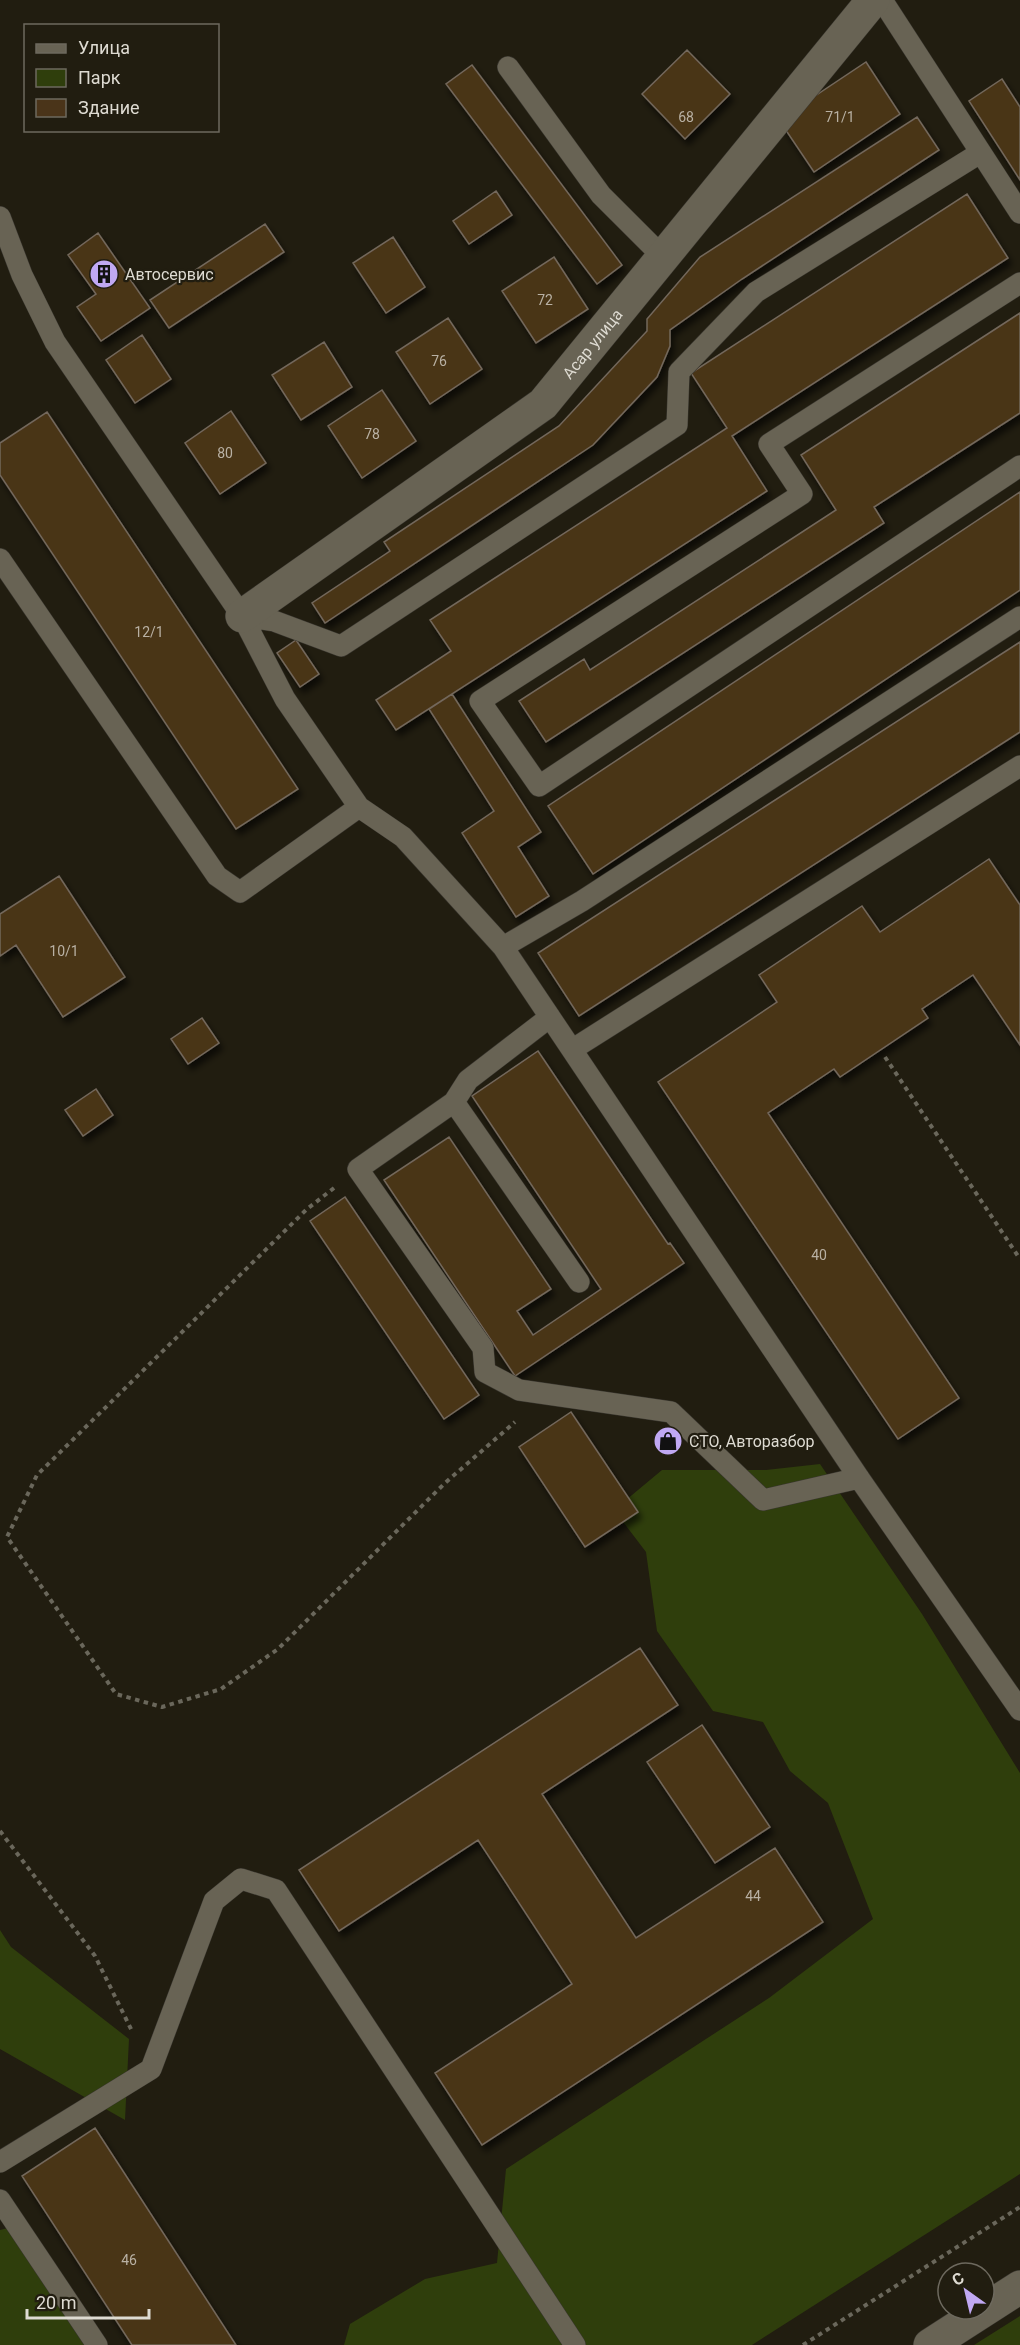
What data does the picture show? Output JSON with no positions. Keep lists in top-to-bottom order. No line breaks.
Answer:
{"streets":{"street":["Асар улица"]},"places":{"building":["Автосервис"],"shop":["СТО, Авторазбор"]},"house_numbers":["68","71/1","72","76","78","80","12/1","10/1","40","44","46"],"legend":["Улица","Парк","Здание"],"scale_bar":"20 m","north":"top left"}
